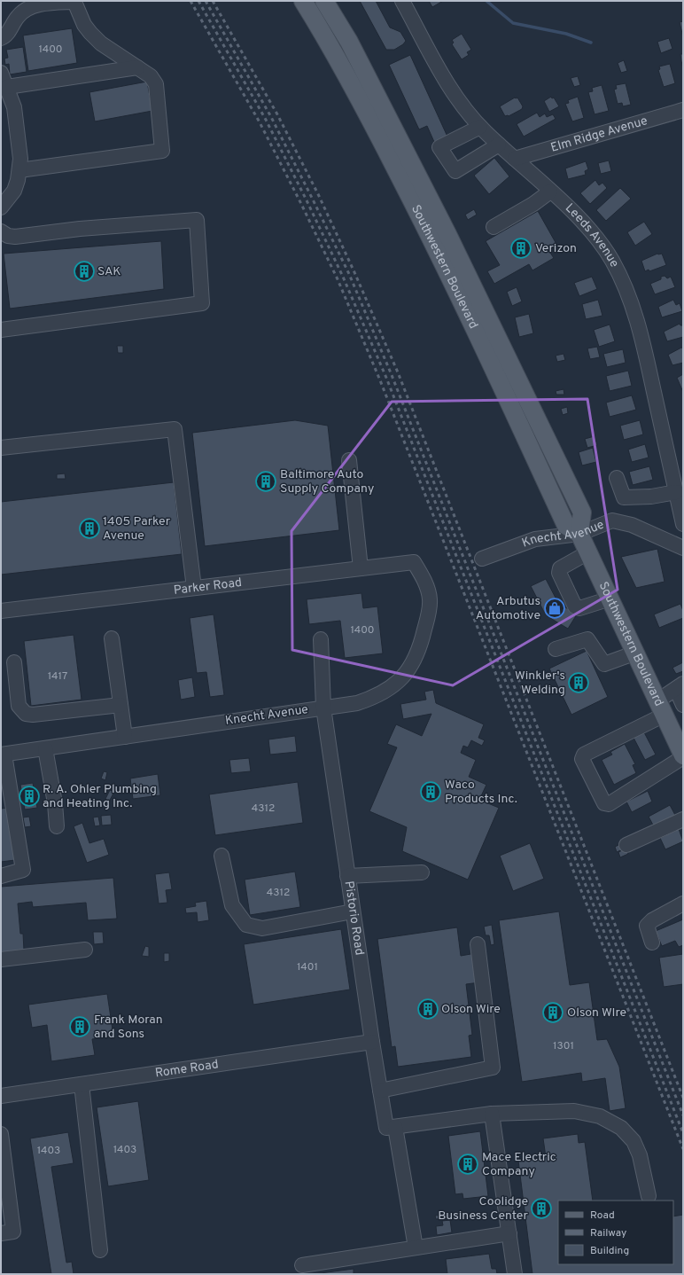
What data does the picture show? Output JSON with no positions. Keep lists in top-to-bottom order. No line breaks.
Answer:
{"streets":{"main road":["Southwestern Boulevard"],"street":["Elm Ridge Avenue","Leeds Avenue","Knecht Avenue","Parker Road","Pistorio Road","Rome Road"]},"crossings":[["Elm Ridge Avenue","Leeds Avenue"],["Southwestern Boulevard","Knecht Avenue"],["Knecht Avenue","Parker Road"],["Knecht Avenue","Pistorio Road"],["Pistorio Road","Rome Road"]],"places":{"building":["Verizon","SAK","Baltimore Auto Supply Company","1405 Parker Avenue","Winkler's Welding","Waco Products Inc.","R. A. Ohler Plumbing and Heating Inc.","Olson Wire","Olson WIre","Frank Moran and Sons","Mace Electric Company","Coolidge Business Center"],"shop":["Arbutus Automotive"]},"house_numbers":["1400","1400","1417","4312","4312","1401","1301","1403","1403"],"legend":["Road","Railway","Building"]}
